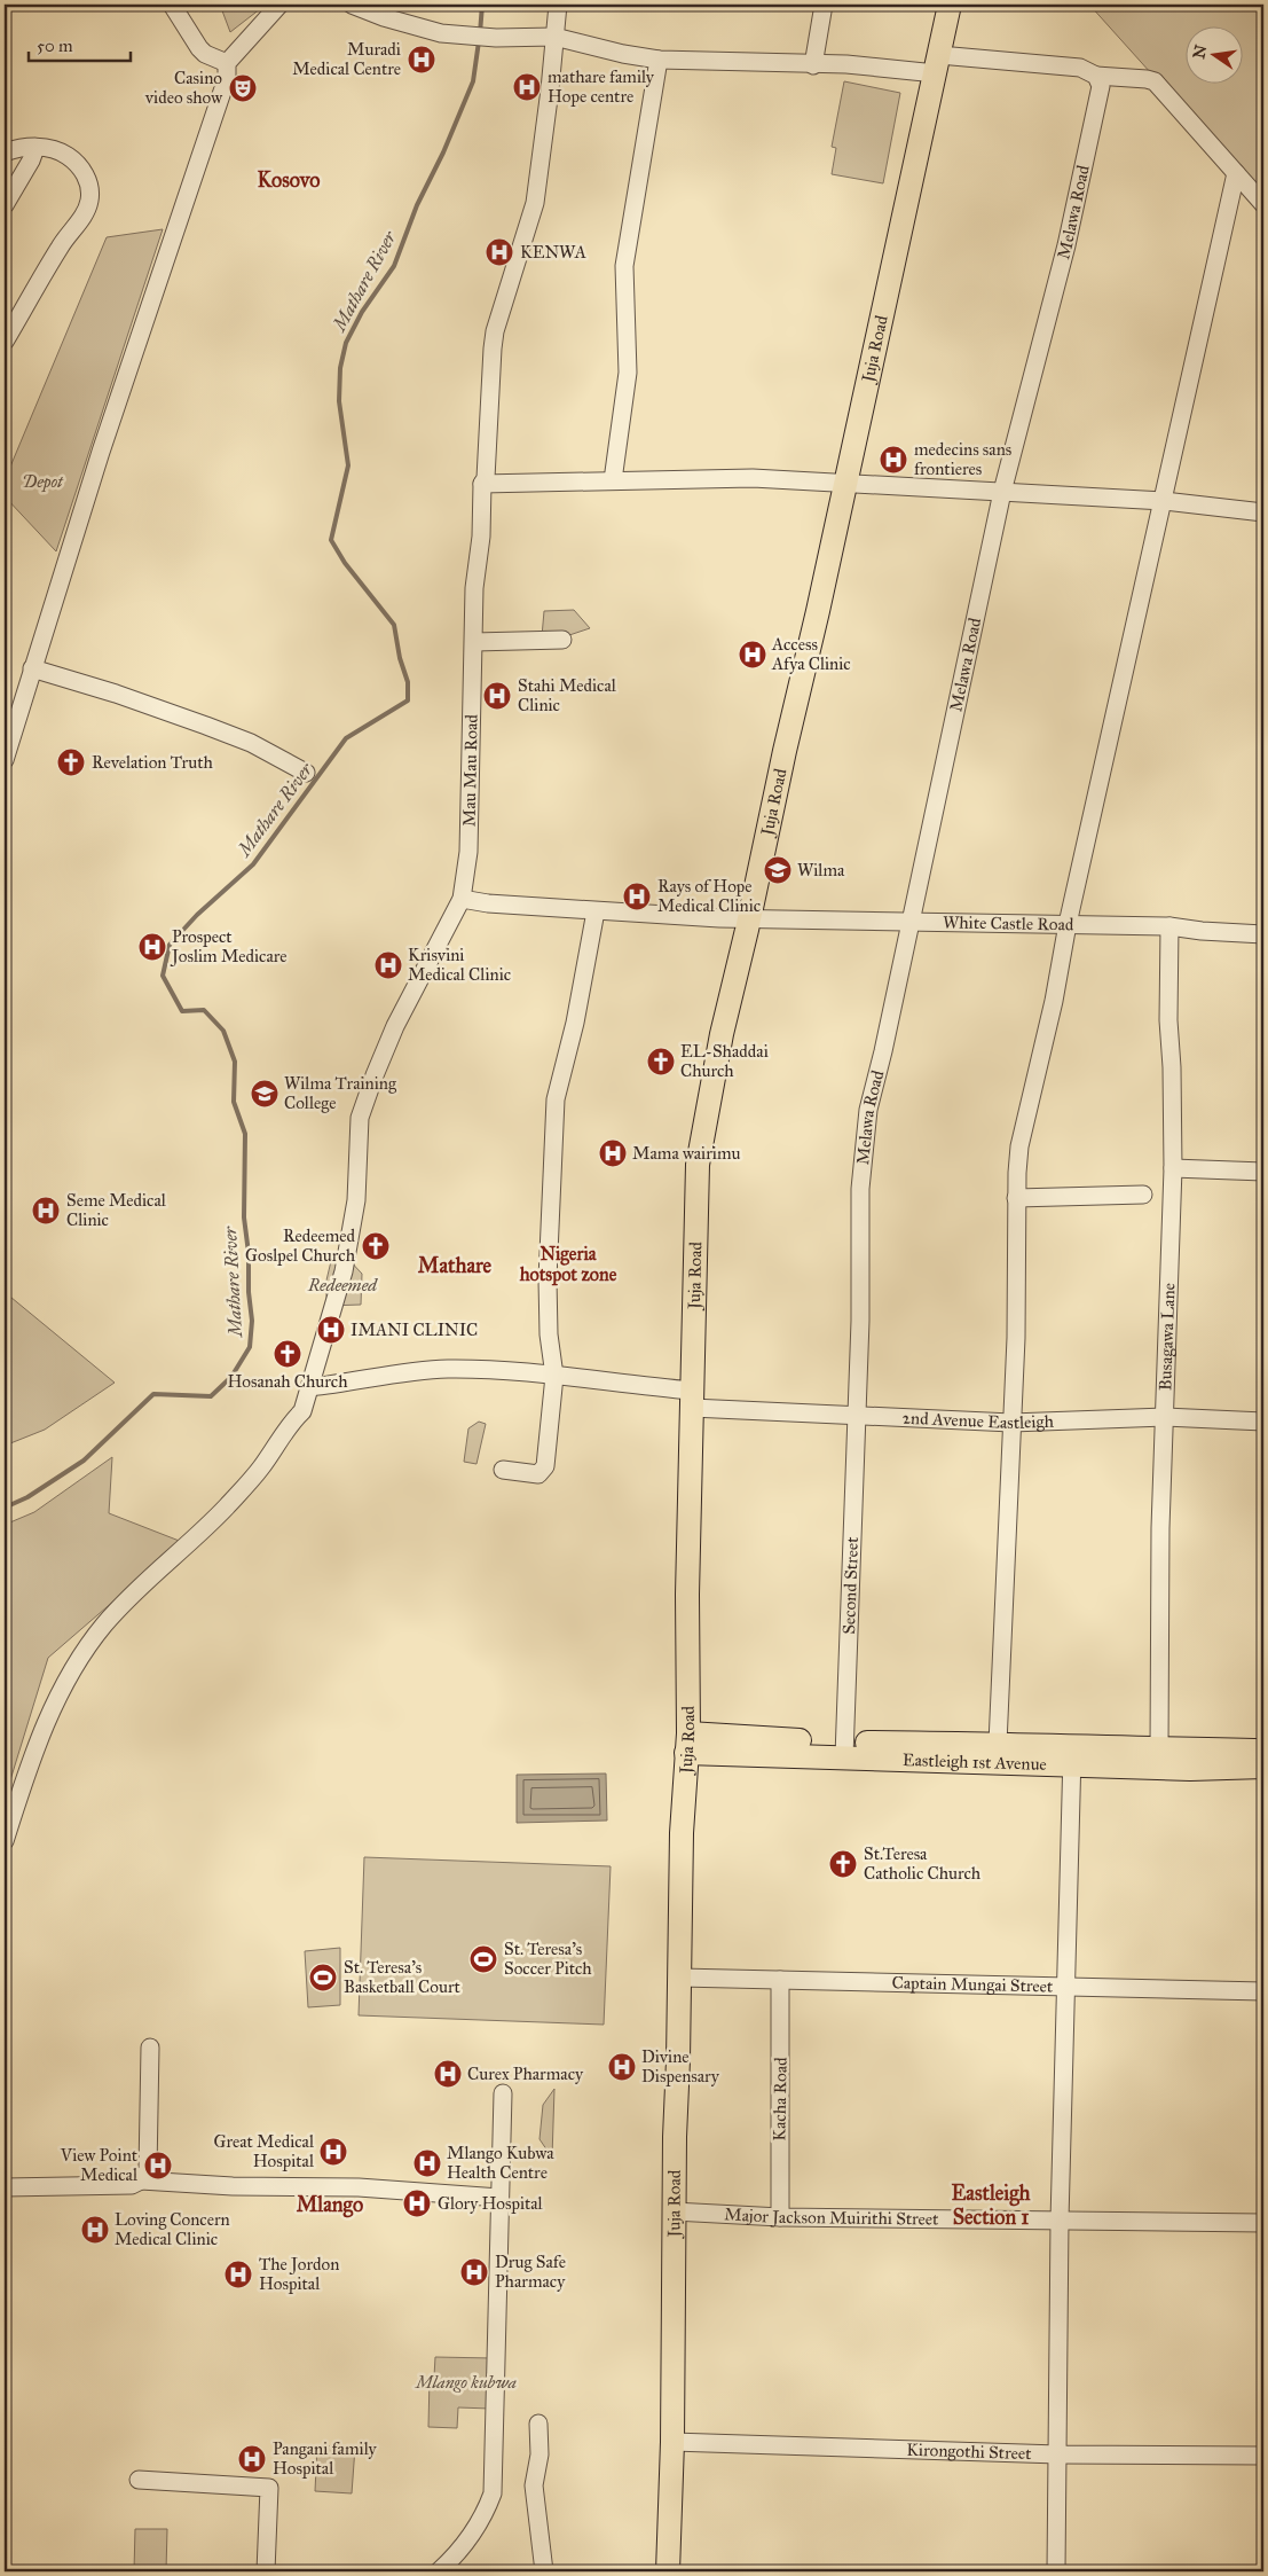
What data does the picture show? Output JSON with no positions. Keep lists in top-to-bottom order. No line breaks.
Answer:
{"streets":{"main road":["Juja Road","Eastleigh 1st Avenue"],"street":["Melawa Road","Mau Mau Road","White Castle Road","Busagawa Lane","2nd Avenue Eastleigh","Second Street","Captain Mungai Street","Kacha Road","Major Jackson Muirithi Street","Kirongothi Street"]},"crossings":[["Melawa Road","White Castle Road"],["Melawa Road","2nd Avenue Eastleigh"],["Melawa Road","Second Street"],["Juja Road","White Castle Road"],["Juja Road","2nd Avenue Eastleigh"],["Juja Road","Eastleigh 1st Avenue"],["Juja Road","Captain Mungai Street"],["Juja Road","Major Jackson Muirithi Street"],["Juja Road","Kirongothi Street"],["Mau Mau Road","White Castle Road"],["Mau Mau Road","2nd Avenue Eastleigh"],["White Castle Road","Busagawa Lane"],["Busagawa Lane","2nd Avenue Eastleigh"],["Busagawa Lane","Eastleigh 1st Avenue"],["2nd Avenue Eastleigh","Second Street"],["Second Street","Eastleigh 1st Avenue"],["Captain Mungai Street","Kacha Road"],["Kacha Road","Major Jackson Muirithi Street"]],"districts":["Kosovo","Nigeria hotspot zone","Mathare","Eastleigh Section 1","Mlango"],"water":["Mathare River"],"parks":["Depot","Redeemed","Mlango kubwa"],"places":{"hospital":["Muradi Medical Centre","mathare family Hope centre","KENWA","medecins sans frontieres","Access Afya Clinic","Stahi Medical Clinic","Rays of Hope Medical Clinic","Prospect Joslim Medicare","Krisvini Medical Clinic","Mama wairimu","Seme Medical Clinic","IMANI CLINIC","Divine Dispensary","Curex Pharmacy","Great Medical Hospital","Mlango Kubwa Health Centre","View Point Medical","Glory Hospital","Loving Concern Medical Clinic","Drug Safe Pharmacy","The Jordon Hospital","Pangani family Hospital"],"theatre":["Casino video show"],"church":["Revelation Truth","EL-Shaddai Church","Redeemed Goslpel Church","Hosanah Church","St.Teresa Catholic Church"],"school or university":["Wilma","Wilma Training College"],"sports":["St. Teresa's Soccer Pitch","St. Teresa's Basketball Court"]},"scale_bar":"50 m","north":"left"}
